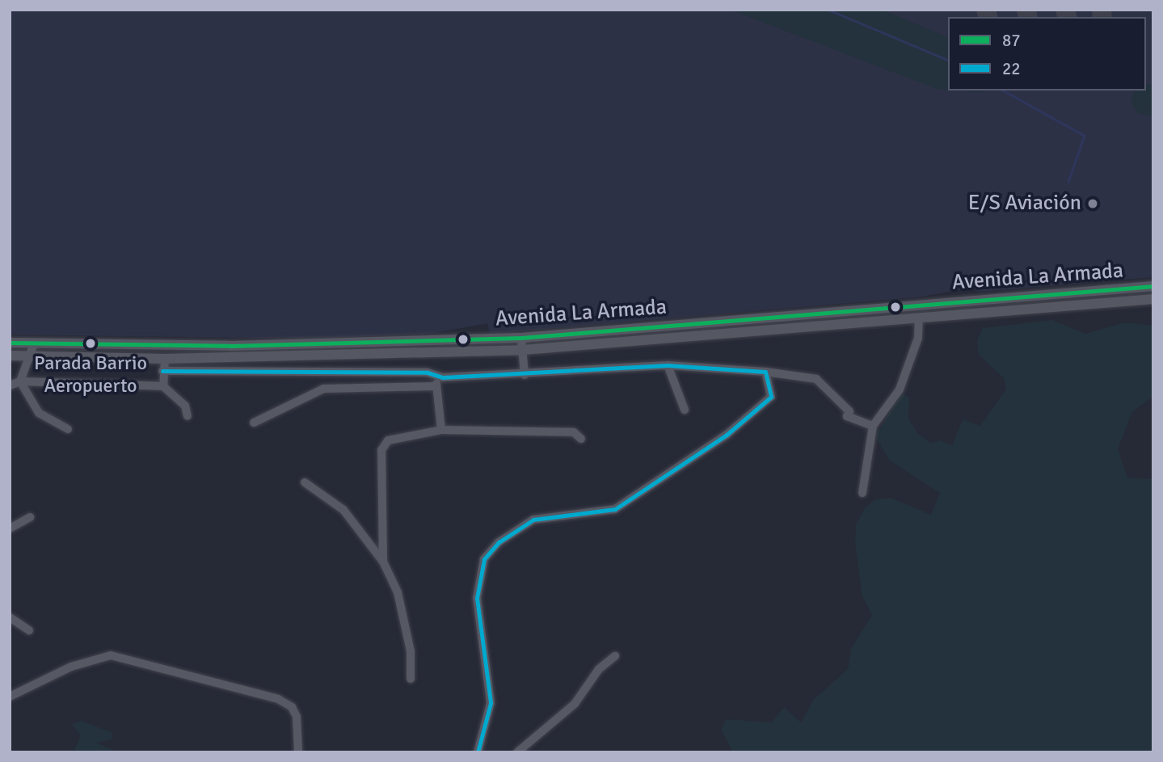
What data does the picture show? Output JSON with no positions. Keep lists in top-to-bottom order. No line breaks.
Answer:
{"streets":{"main road":["Avenida La Armada"]},"places":["E/S Aviación","Parada Barrio Aeropuerto"],"lines":["transit line 87","transit line 22"],"legend":["87","22"]}
